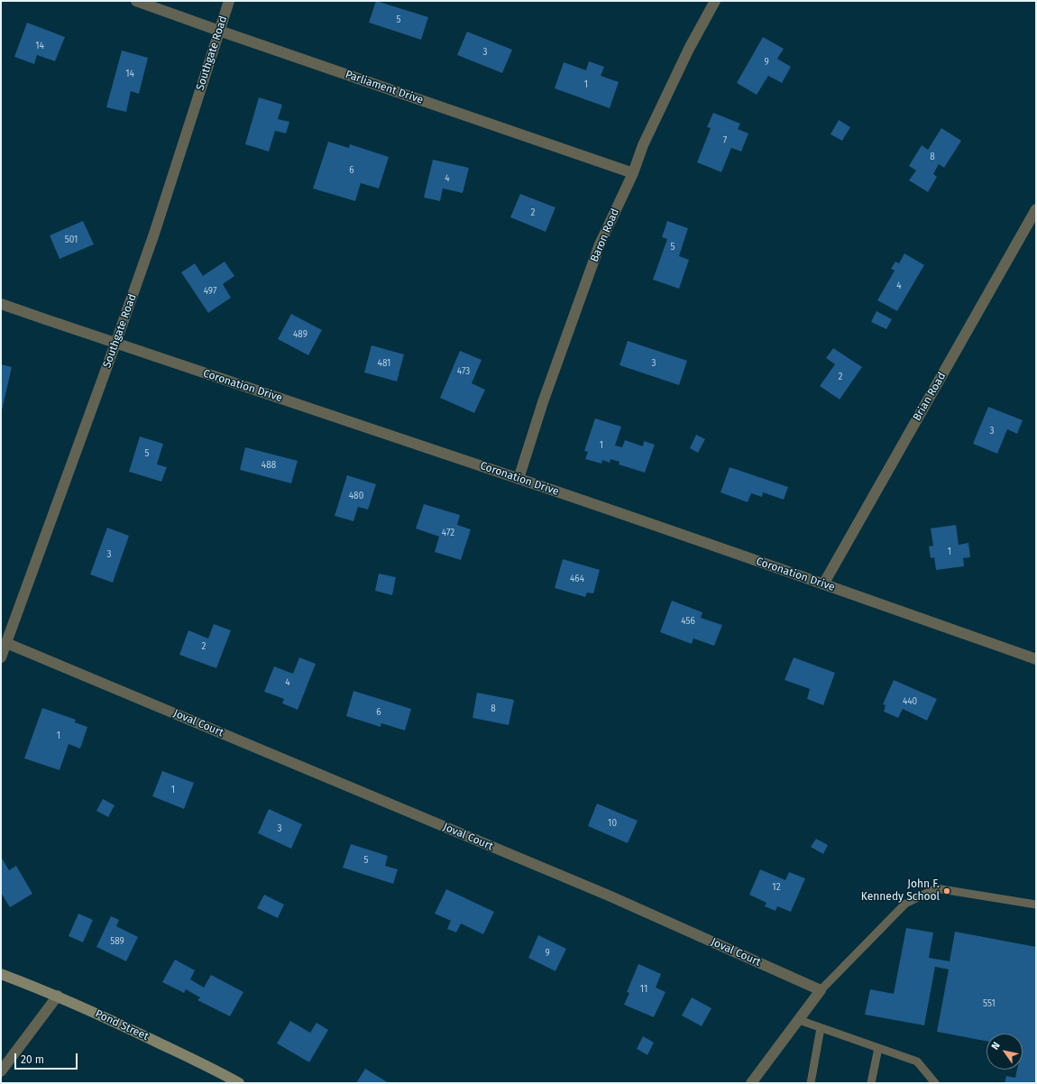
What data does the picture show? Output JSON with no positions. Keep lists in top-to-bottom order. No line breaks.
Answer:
{"streets":{"main road":["Pond Street"],"street":["Southgate Road","Parliament Drive","Baron Road","Coronation Drive","Brian Road","Joval Court"]},"crossings":[["Southgate Road","Parliament Drive"],["Southgate Road","Coronation Drive"],["Southgate Road","Joval Court"],["Parliament Drive","Baron Road"],["Baron Road","Coronation Drive"],["Coronation Drive","Brian Road"]],"places":["John F. Kennedy School"],"house_numbers":["5","14","3","9","14","1","7","8","6","4","2","501","5","4","497","489","481","3","473","2","3","1","5","488","480","472","1","3","464","456","2","4","440","8","6","1","1","10","3","5","12","589","9","11","551"],"scale_bar":"20 m","north":"top left"}
